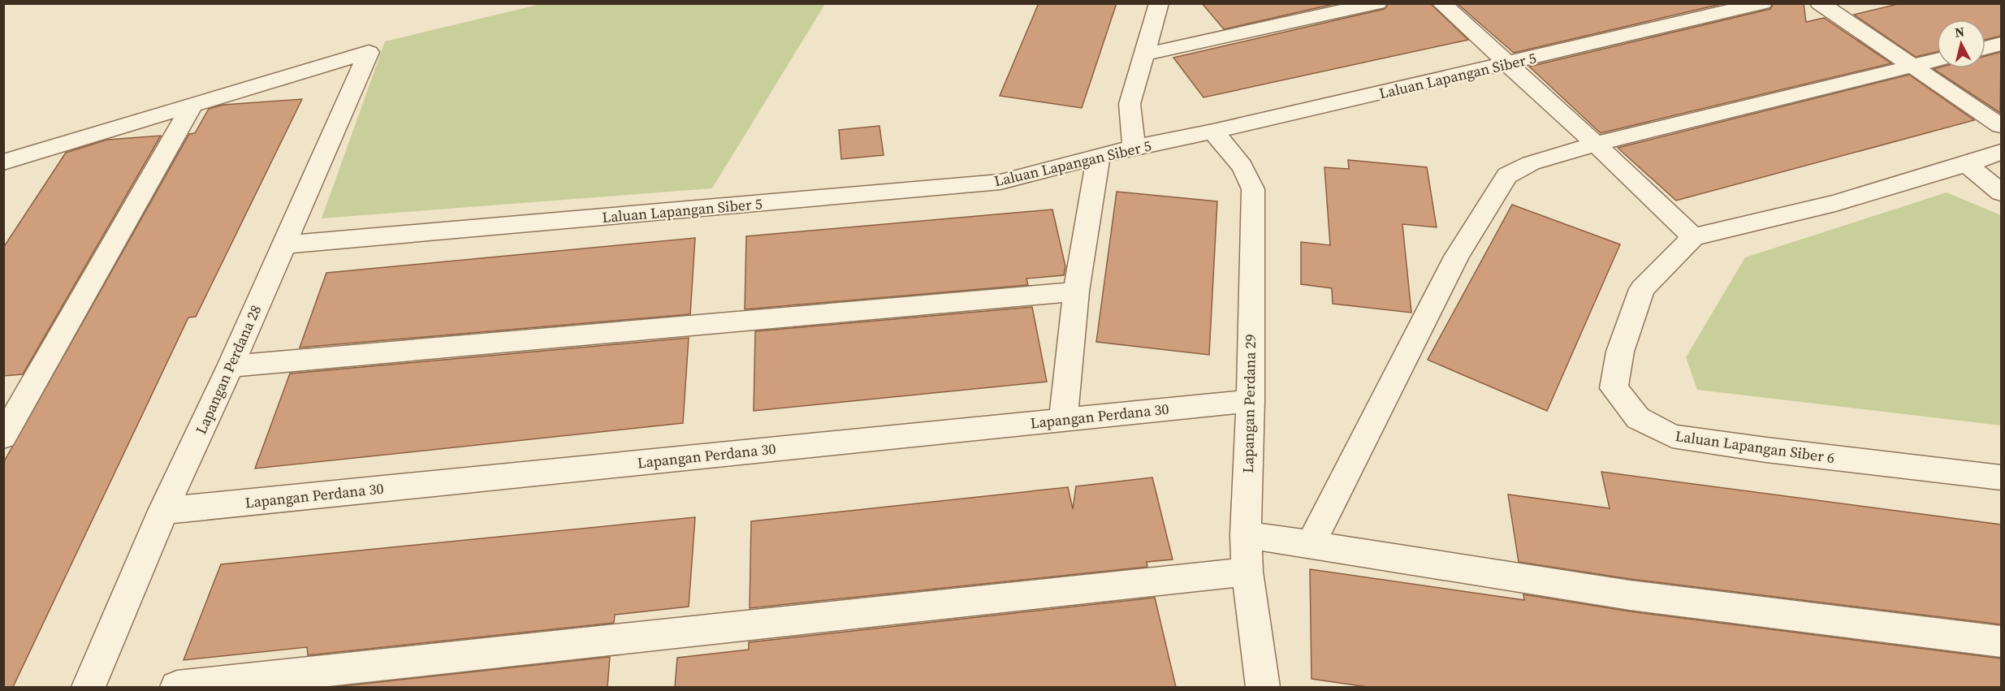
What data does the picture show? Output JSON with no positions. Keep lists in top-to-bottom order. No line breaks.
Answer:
{"streets":{"street":["Laluan Lapangan Siber 5","Lapangan Perdana 28","Lapangan Perdana 29","Lapangan Perdana 30","Laluan Lapangan Siber 6"]},"crossings":[["Laluan Lapangan Siber 5","Lapangan Perdana 28"],["Laluan Lapangan Siber 5","Lapangan Perdana 29"],["Lapangan Perdana 28","Lapangan Perdana 30"],["Lapangan Perdana 29","Lapangan Perdana 30"]],"north":"top"}
